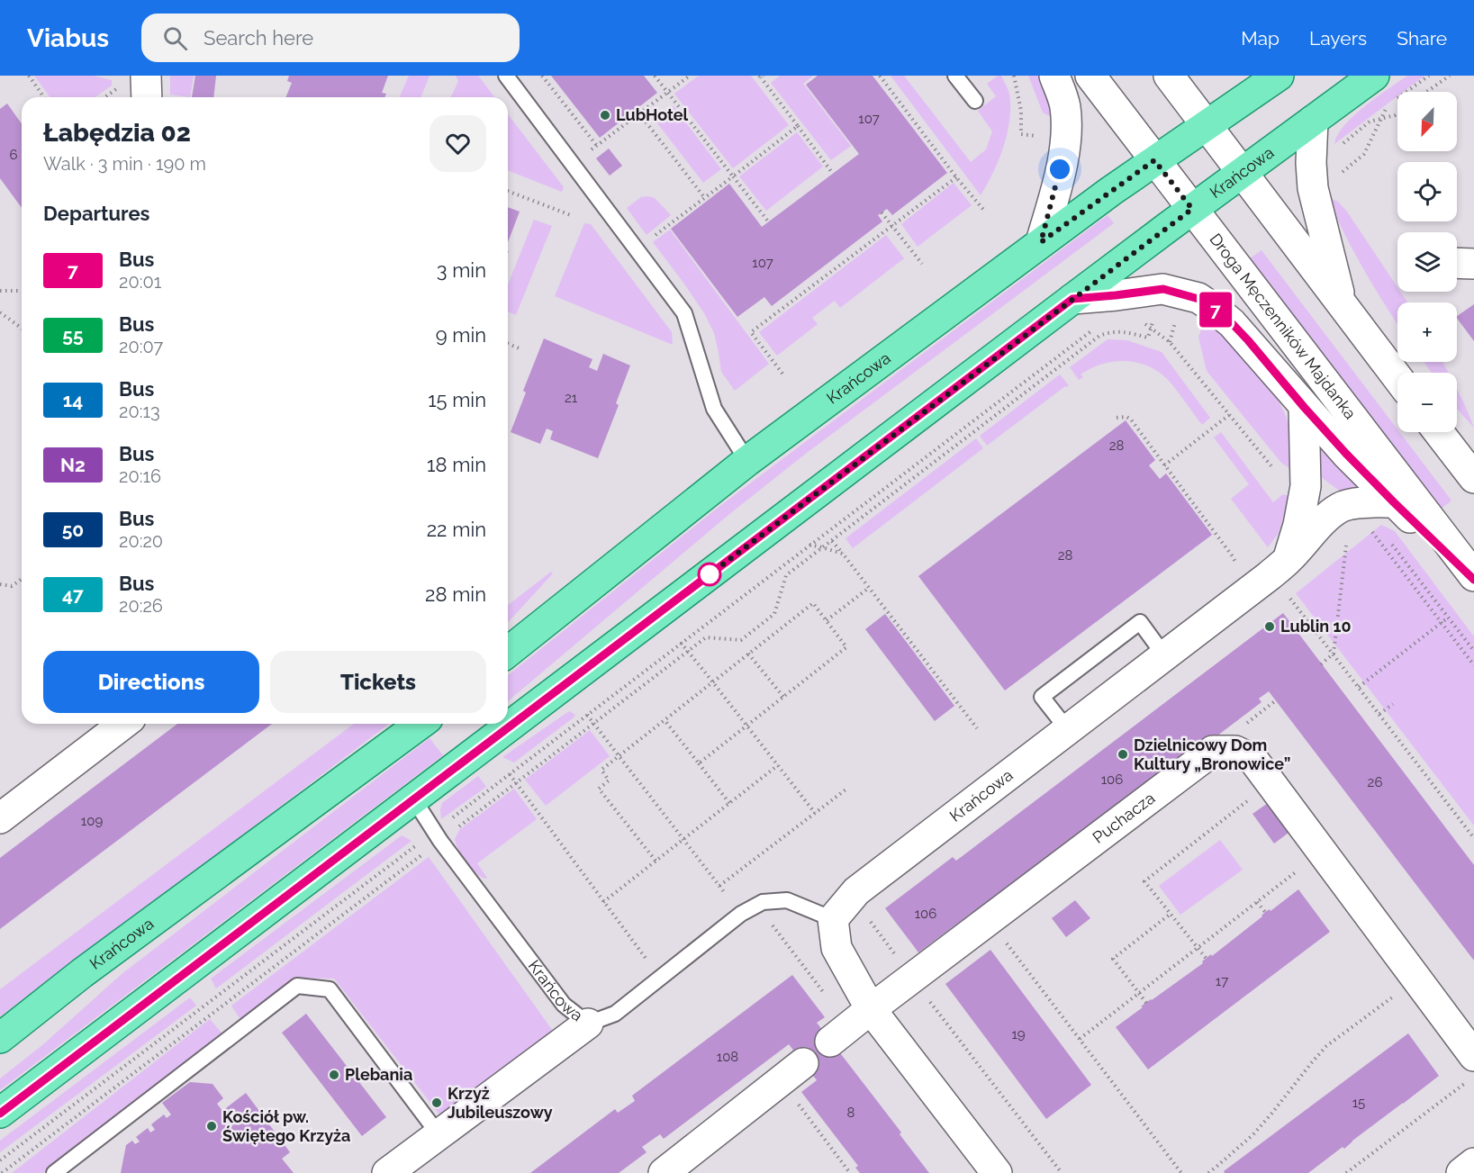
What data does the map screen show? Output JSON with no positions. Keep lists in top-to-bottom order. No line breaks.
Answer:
{"streets":{"main road":["Krańcowa"],"street":["Droga Męczenników Majdanka","Puchacza"]},"crossings":[["Krańcowa","Droga Męczenników Majdanka"]],"places":["LubHotel","Lublin 10","Dzielnicowy Dom Kultury „Bronowice”","Plebania","Krzyż Jubileuszowy","Kościół pw. Świętego Krzyża"],"lines":["bus line 7"],"house_numbers":["107","6","107","21","28","28","106","26","109","106","17","19","108","15","8"],"north":"bottom left","page":{"header":"Viabus","search":"Search here","nav":["Map","Layers","Share"],"on_map":"7","map_buttons":["+","−"],"heading":[["Łabędzia 02","Walk · 3 min · 190 m"],"Departures"],"list":[{"mark":"7","name":"Bus","note":"20:01","value":"3 min"},{"mark":"55","name":"Bus","note":"20:07","value":"9 min"},{"mark":"14","name":"Bus","note":"20:13","value":"15 min"},{"mark":"N2","name":"Bus","note":"20:16","value":"18 min"},{"mark":"50","name":"Bus","note":"20:20","value":"22 min"},{"mark":"47","name":"Bus","note":"20:26","value":"28 min"}],"buttons":["Directions","Tickets"]}}
